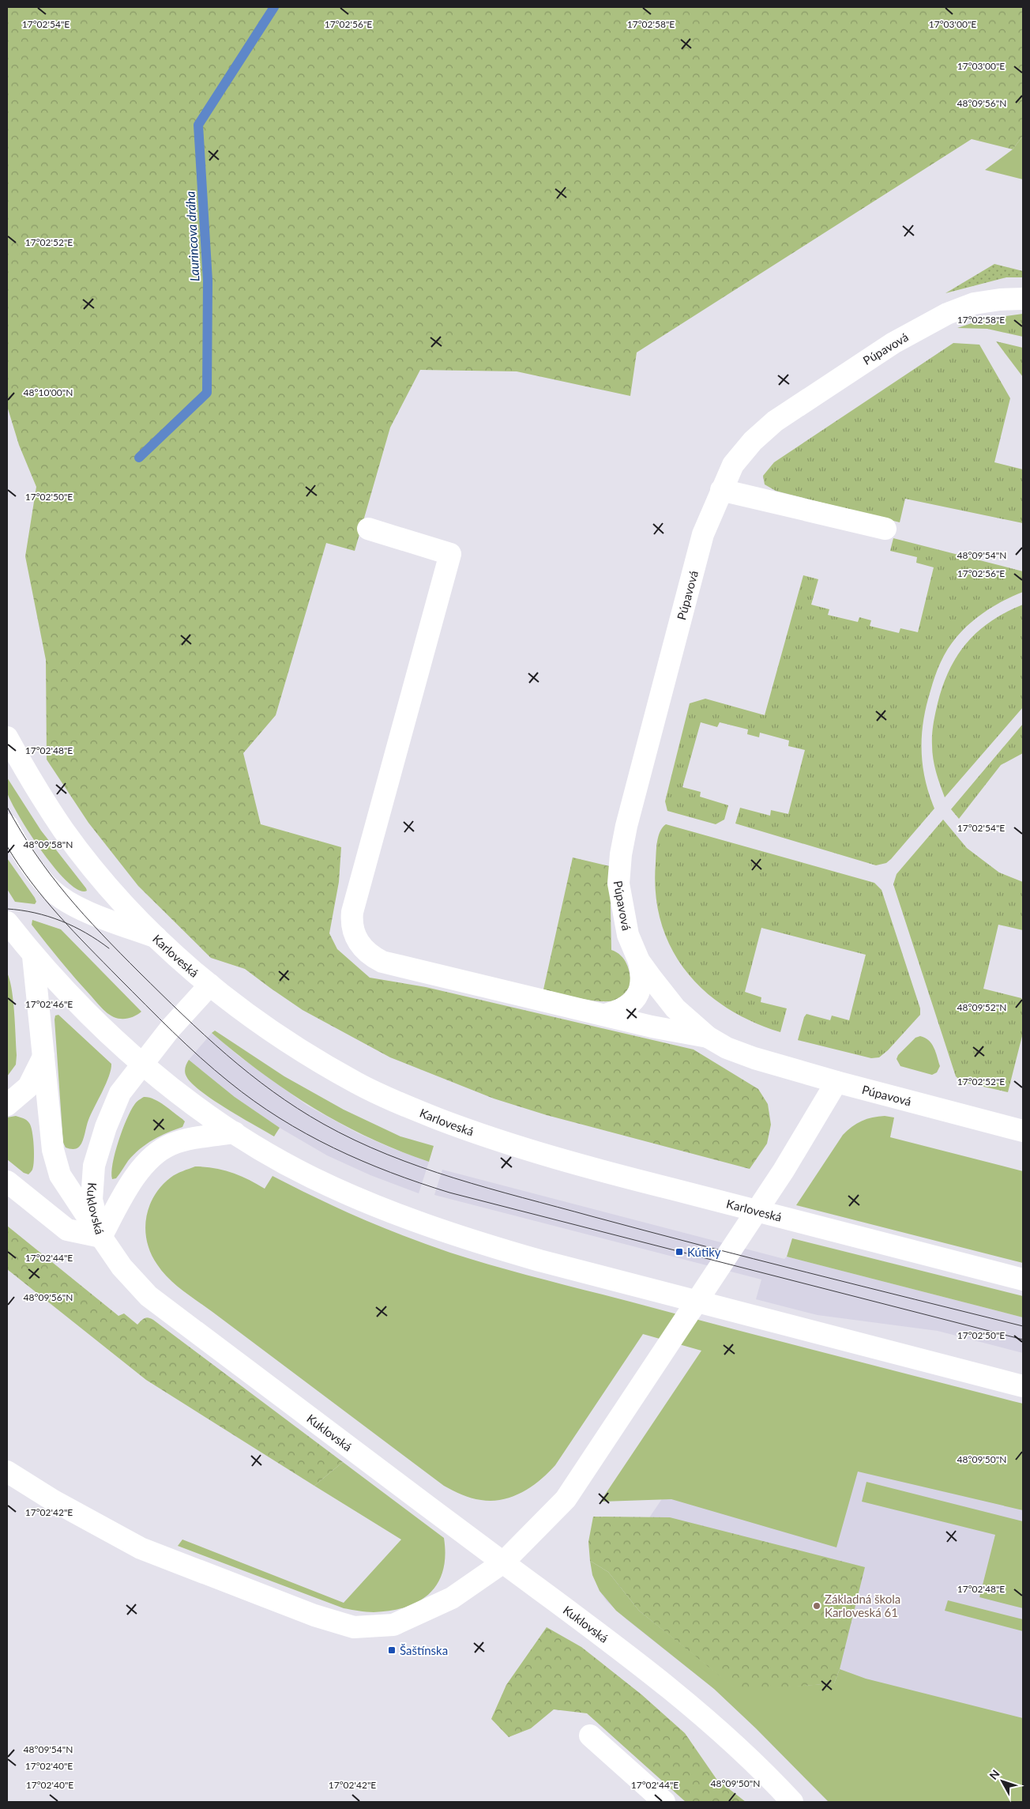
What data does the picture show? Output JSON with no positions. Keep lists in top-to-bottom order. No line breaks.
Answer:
{"streets":{"street":["Púpavová","Karloveská","Kuklovská"]},"crossings":[["Karloveská","Kuklovská"]],"water":["Laurincova dráha"],"places":{"transit":["Kútiky","Šaštínska"],"other":["Základná škola Karloveská 61"]},"north":"top left","coordinates":["17°02'54\"E","17°03'00\"E","17°02'56\"E","17°02'58\"E","48°09'56\"N","17°02'52\"E","48°10'00\"N","17°02'50\"E","48°09'54\"N","17°02'48\"E","48°09'58\"N","17°02'46\"E","48°09'52\"N","17°02'44\"E","48°09'50\"N","17°02'42\"E","17°02'40\"E"]}
